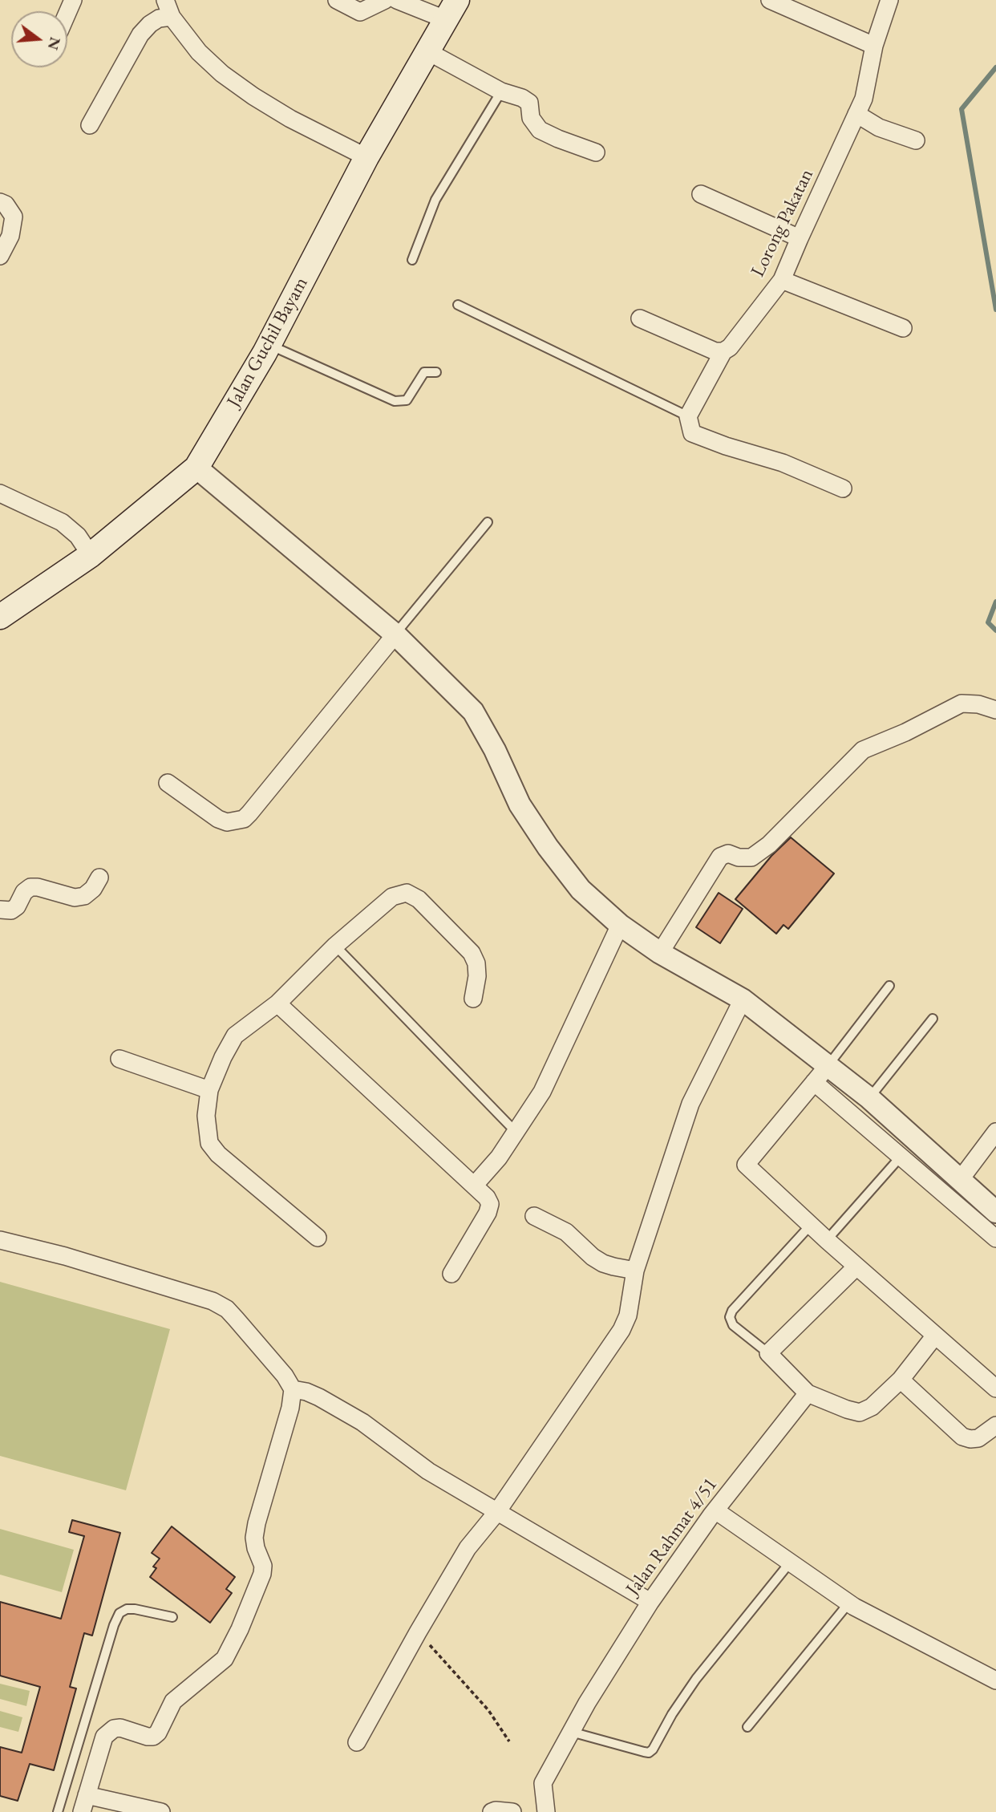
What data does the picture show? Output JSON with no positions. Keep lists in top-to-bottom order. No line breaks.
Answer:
{"streets":{"main road":["Jalan Guchil Bayam"],"street":["Lorong Pakatan","Jalan Rahmat 4/51"]},"north":"right"}
